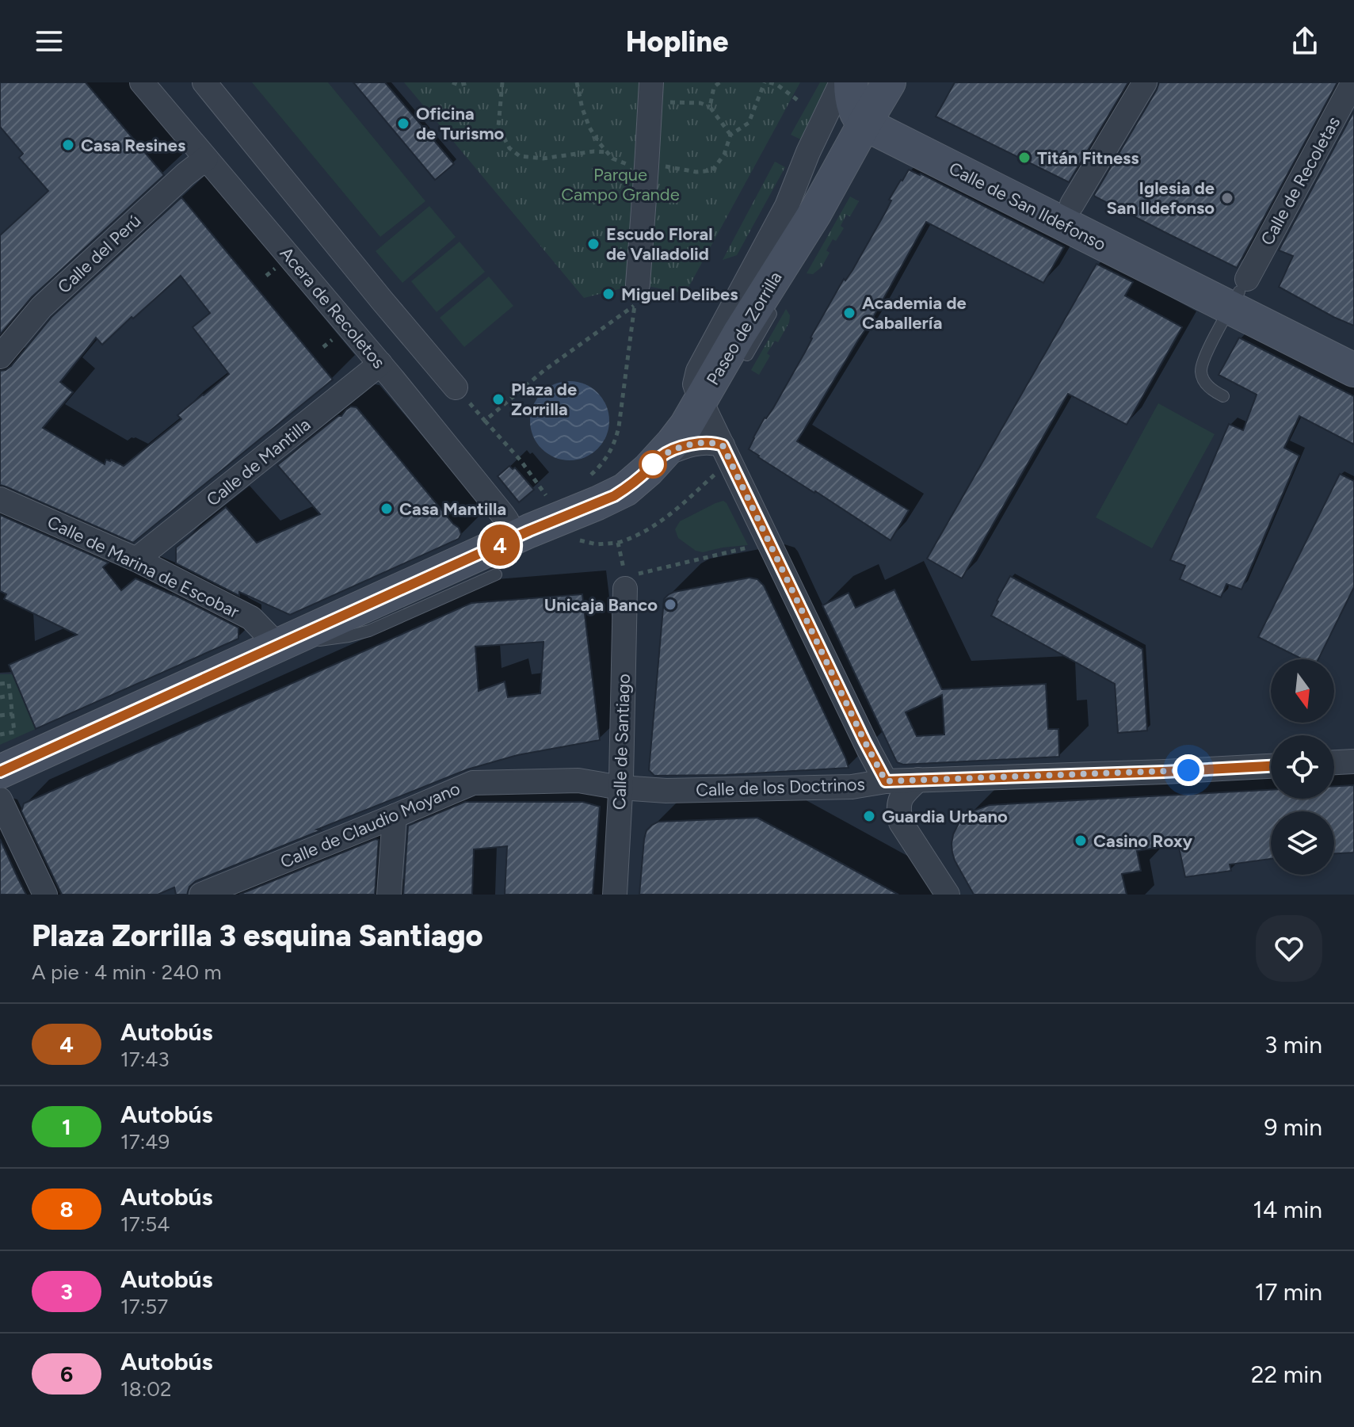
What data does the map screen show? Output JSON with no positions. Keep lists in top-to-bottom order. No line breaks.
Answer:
{"streets":{"street":["Calle de Recoletas","Calle de San Ildefonso","Calle del Perú","Acera de Recoletos","Paseo de Zorrilla","Calle de Mantilla","Calle de Marina de Escobar","Calle de Santiago","Calle de los Doctrinos","Calle de Claudio Moyano"]},"crossings":[["Calle de Recoletas","Calle de San Ildefonso"],["Calle de San Ildefonso","Paseo de Zorrilla"],["Calle del Perú","Acera de Recoletos"],["Acera de Recoletos","Calle de Mantilla"],["Calle de Mantilla","Calle de Marina de Escobar"],["Calle de Santiago","Calle de los Doctrinos"],["Calle de Santiago","Calle de Claudio Moyano"],["Calle de los Doctrinos","Calle de Claudio Moyano"]],"parks":["Parque Campo Grande"],"places":["Oficina de Turismo","Casa Resines","Titán Fitness","Iglesia de San Ildefonso","Escudo Floral de Valladolid","Miguel Delibes","Academia de Caballería","Plaza de Zorrilla","Casa Mantilla","Unicaja Banco","Guardia Urbano","Casino Roxy"],"lines":["bus line 4"],"north":"bottom","page":{"header":"Hopline","on_map":"4","heading":["Plaza Zorrilla 3 esquina Santiago","A pie · 4 min · 240 m"],"list":[{"mark":"4","name":"Autobús","note":"17:43","value":"3 min"},{"mark":"1","name":"Autobús","note":"17:49","value":"9 min"},{"mark":"8","name":"Autobús","note":"17:54","value":"14 min"},{"mark":"3","name":"Autobús","note":"17:57","value":"17 min"},{"mark":"6","name":"Autobús","note":"18:02","value":"22 min"}]}}
